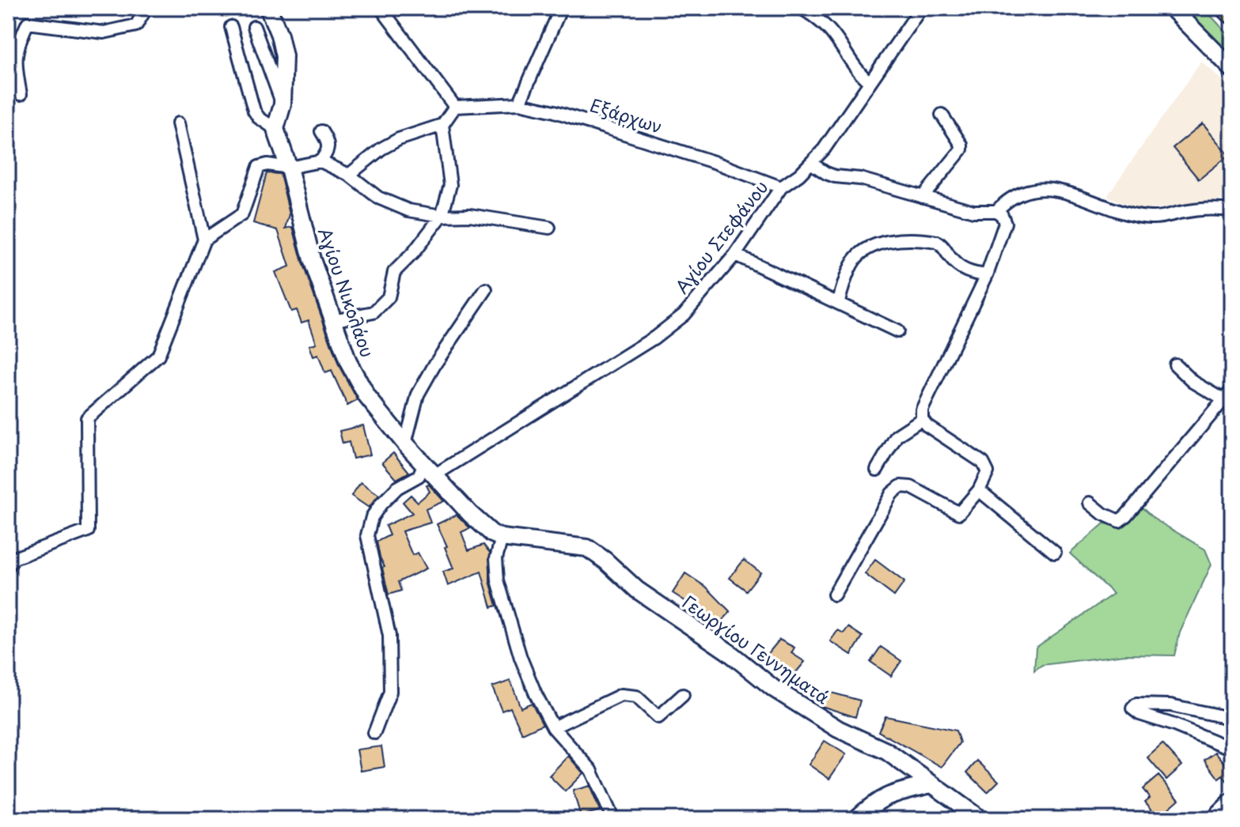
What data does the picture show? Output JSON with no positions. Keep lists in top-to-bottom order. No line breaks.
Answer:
{"streets":{"street":["Εξάρχων","Αγίου Στεφάνου","Αγίου Νικολάου","Γεωργίου Γεννηματά"]},"crossings":[["Εξάρχων","Αγίου Στεφάνου"],["Αγίου Στεφάνου","Αγίου Νικολάου"],["Αγίου Νικολάου","Γεωργίου Γεννηματά"]]}
